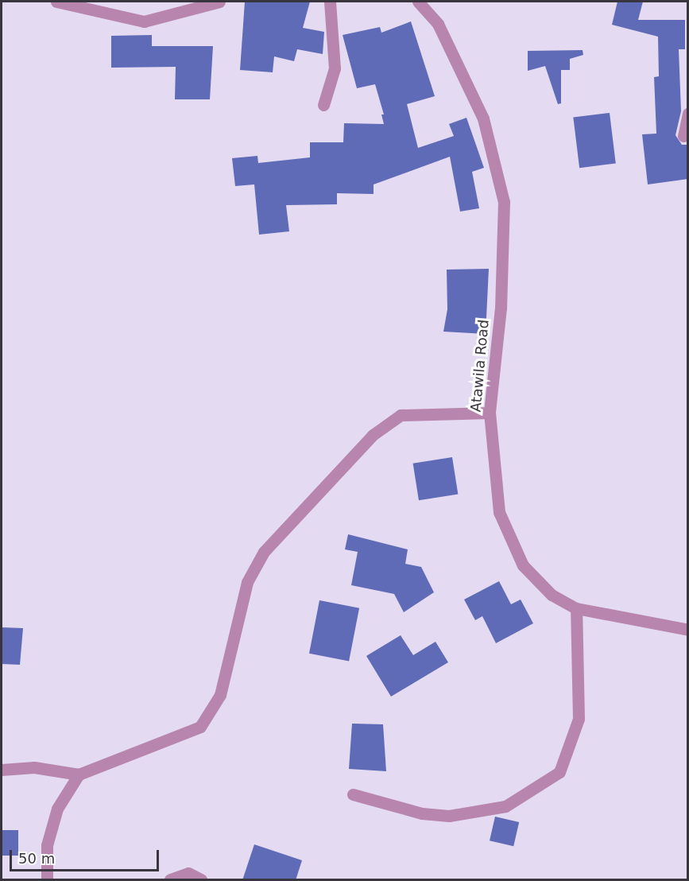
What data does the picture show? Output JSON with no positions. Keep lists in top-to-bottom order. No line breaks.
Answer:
{"streets":{"street":["Atawila Road"]},"scale_bar":"50 m"}
